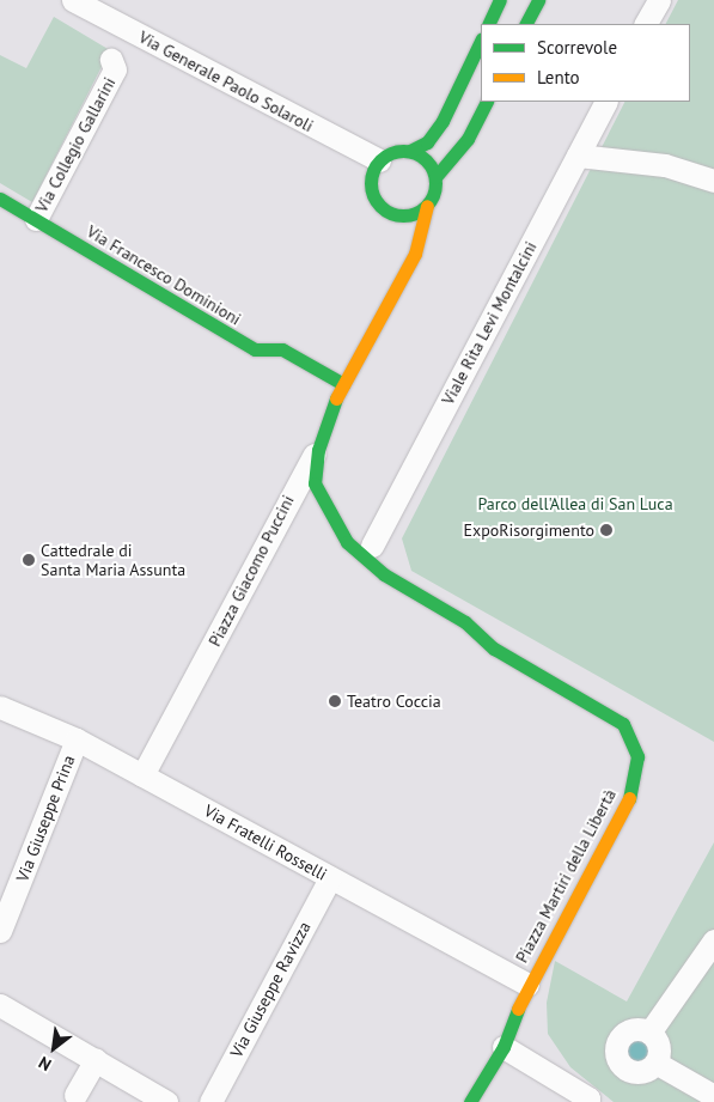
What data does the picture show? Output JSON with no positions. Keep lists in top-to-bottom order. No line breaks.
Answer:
{"streets":{"street":["Via Generale Paolo Solaroli","Via Collegio Gallarini","Via Francesco Dominioni","Viale Rita Levi Montalcini","Piazza Giacomo Puccini","Via Giuseppe Prina","Via Fratelli Rosselli","Piazza Martiri della Libertà","Via Giuseppe Ravizza"]},"crossings":[["Via Collegio Gallarini","Via Francesco Dominioni"],["Piazza Giacomo Puccini","Via Fratelli Rosselli"],["Piazza Giacomo Puccini","Piazza Martiri della Libertà"],["Via Giuseppe Prina","Via Fratelli Rosselli"],["Via Fratelli Rosselli","Piazza Martiri della Libertà"],["Via Fratelli Rosselli","Via Giuseppe Ravizza"]],"parks":["Parco dell'Allea di San Luca"],"places":["ExpoRisorgimento","Cattedrale di Santa Maria Assunta","Teatro Coccia"],"legend":["Scorrevole","Lento"],"north":"bottom left"}
